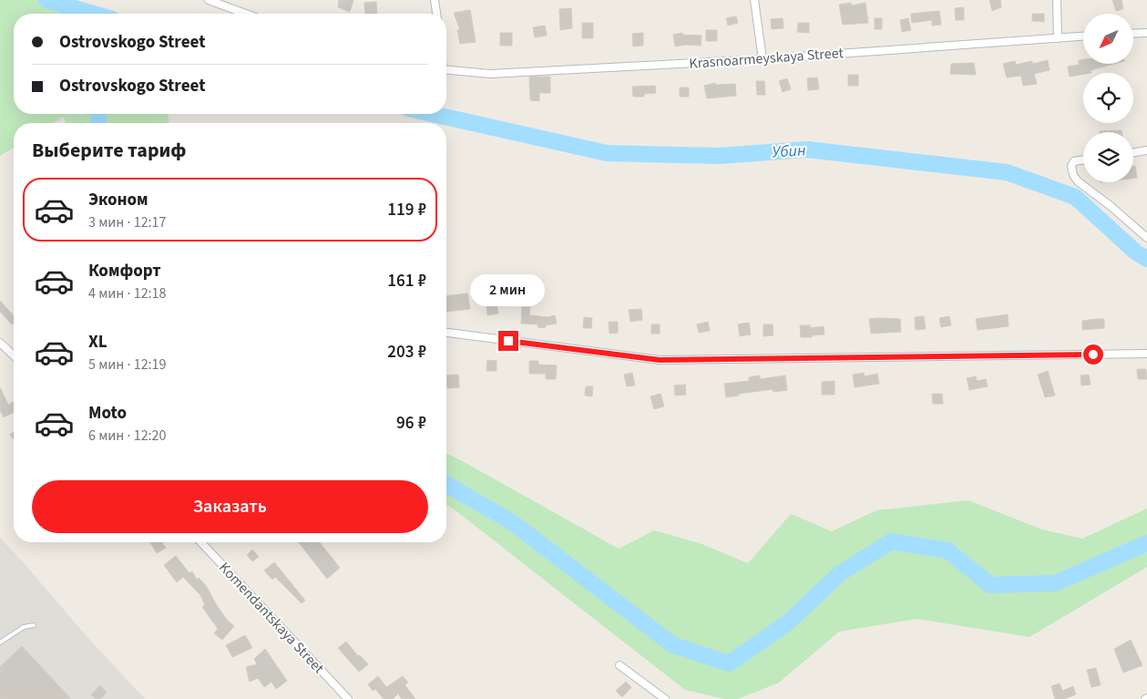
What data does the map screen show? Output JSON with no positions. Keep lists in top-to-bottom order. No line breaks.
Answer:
{"streets":{"street":["Krasnoarmeyskaya Street","Komendantskaya Street"]},"water":["Убин"],"north":"bottom left","page":{"banner":["Ostrovskogo Street","Ostrovskogo Street"],"heading":"Выберите тариф","list":[{"name":"Эконом","note":"3 мин · 12:17","value":"119 ₽"},{"name":"Комфорт","note":"4 мин · 12:18","value":"161 ₽"},{"name":"XL","note":"5 мин · 12:19","value":"203 ₽"},{"name":"Moto","note":"6 мин · 12:20","value":"96 ₽"}],"bubble":"2 мин","buttons":"Заказать"}}
